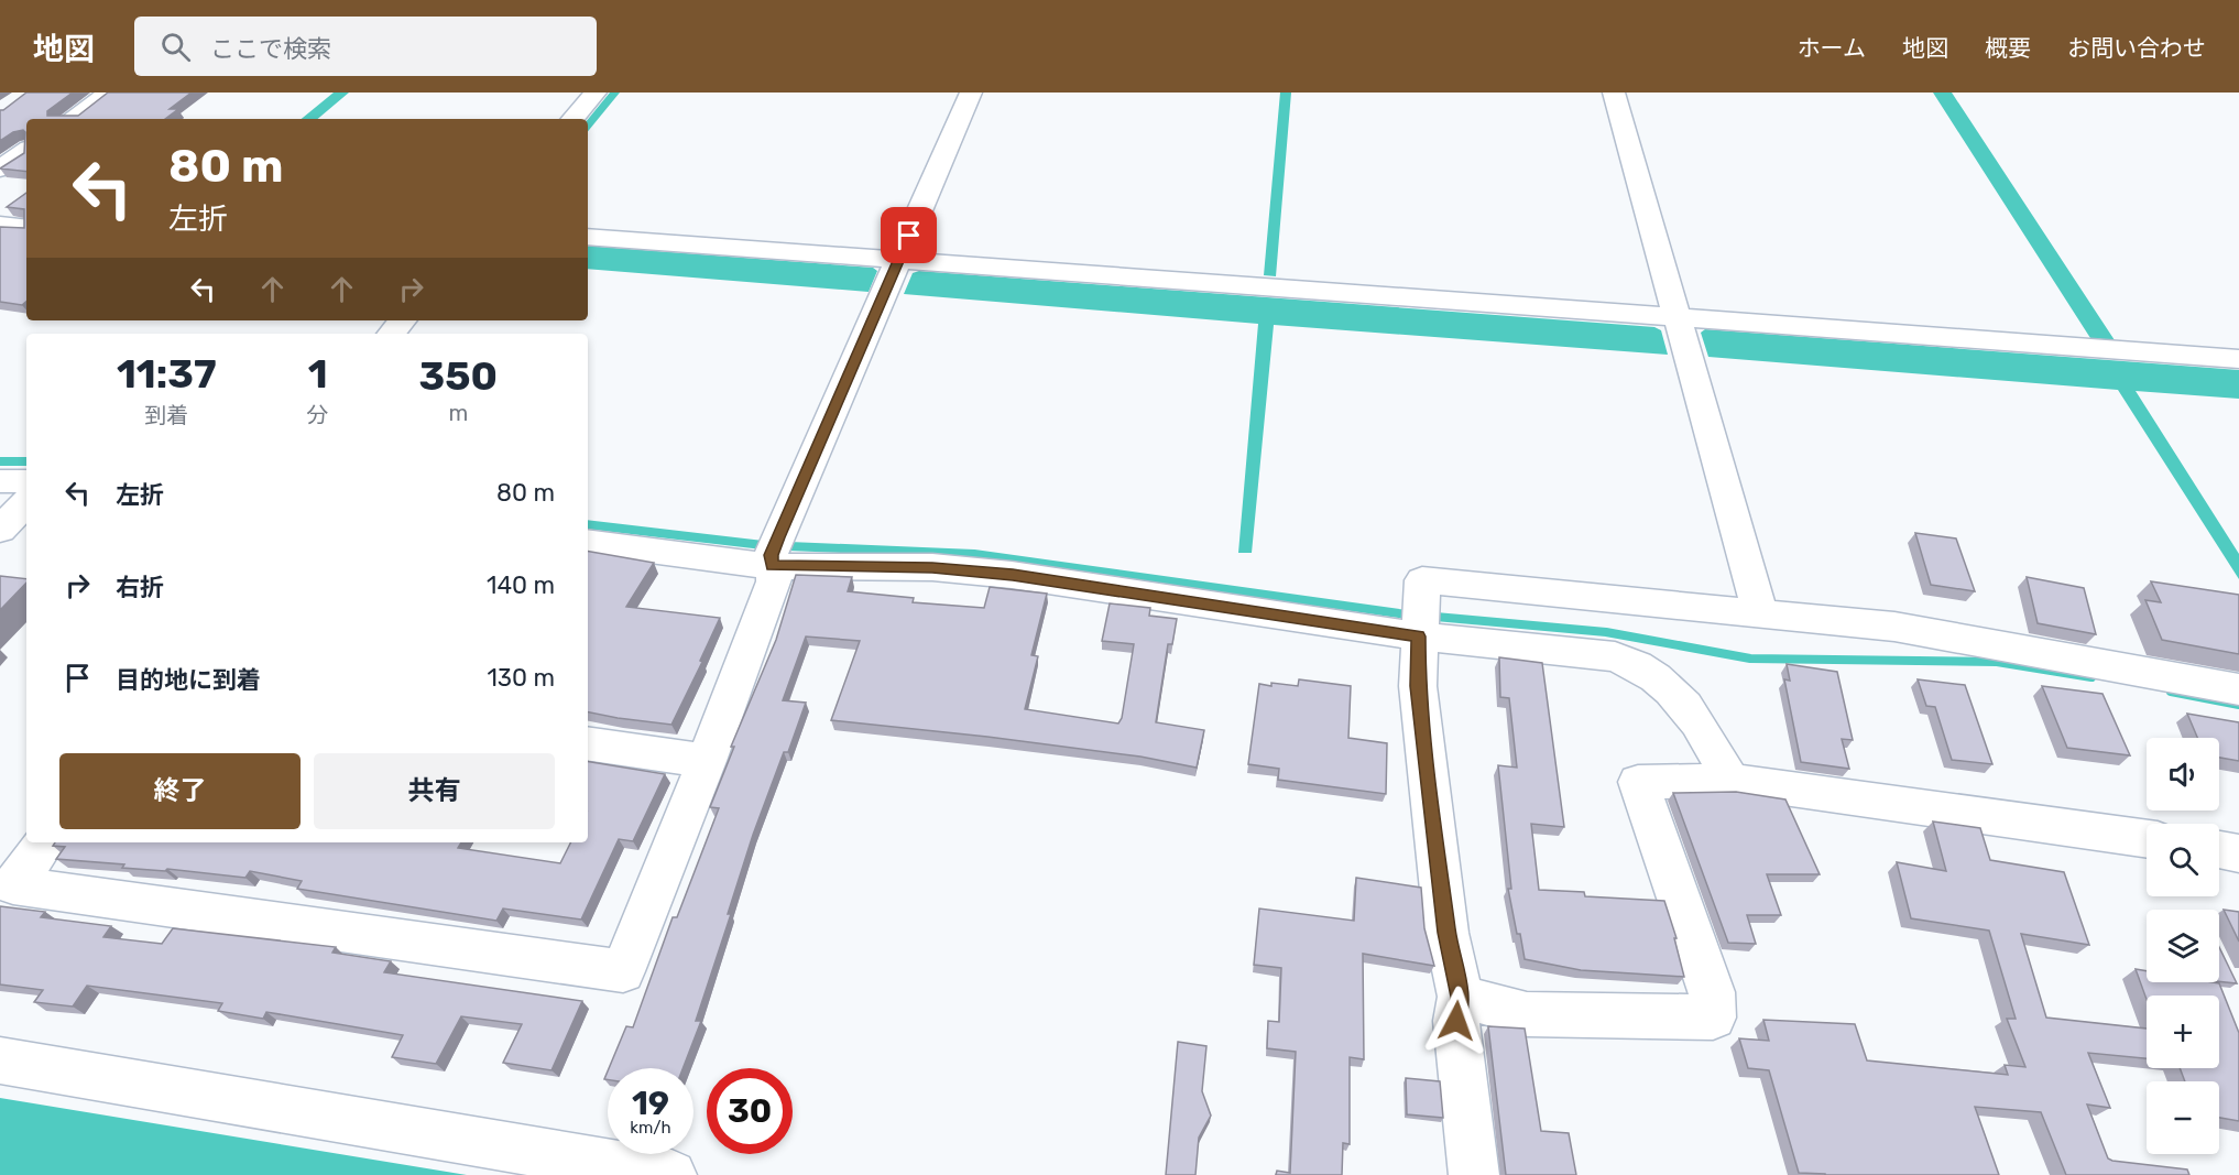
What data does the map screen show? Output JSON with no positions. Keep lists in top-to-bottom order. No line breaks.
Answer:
{"page":{"header":"地図","search":"ここで検索","nav":["ホーム","地図","概要","お問い合わせ"],"turn":["80 m","左折"],"eta":["11:37","到着","1","分","350","m"],"list":[{"name":"左折","value":"80 m"},{"name":"右折","value":"140 m"},{"name":"目的地に到着","value":"130 m"}],"map_buttons":["+","−"],"buttons":["終了","共有"],"speed":"19 km/h","limit":"30"}}
